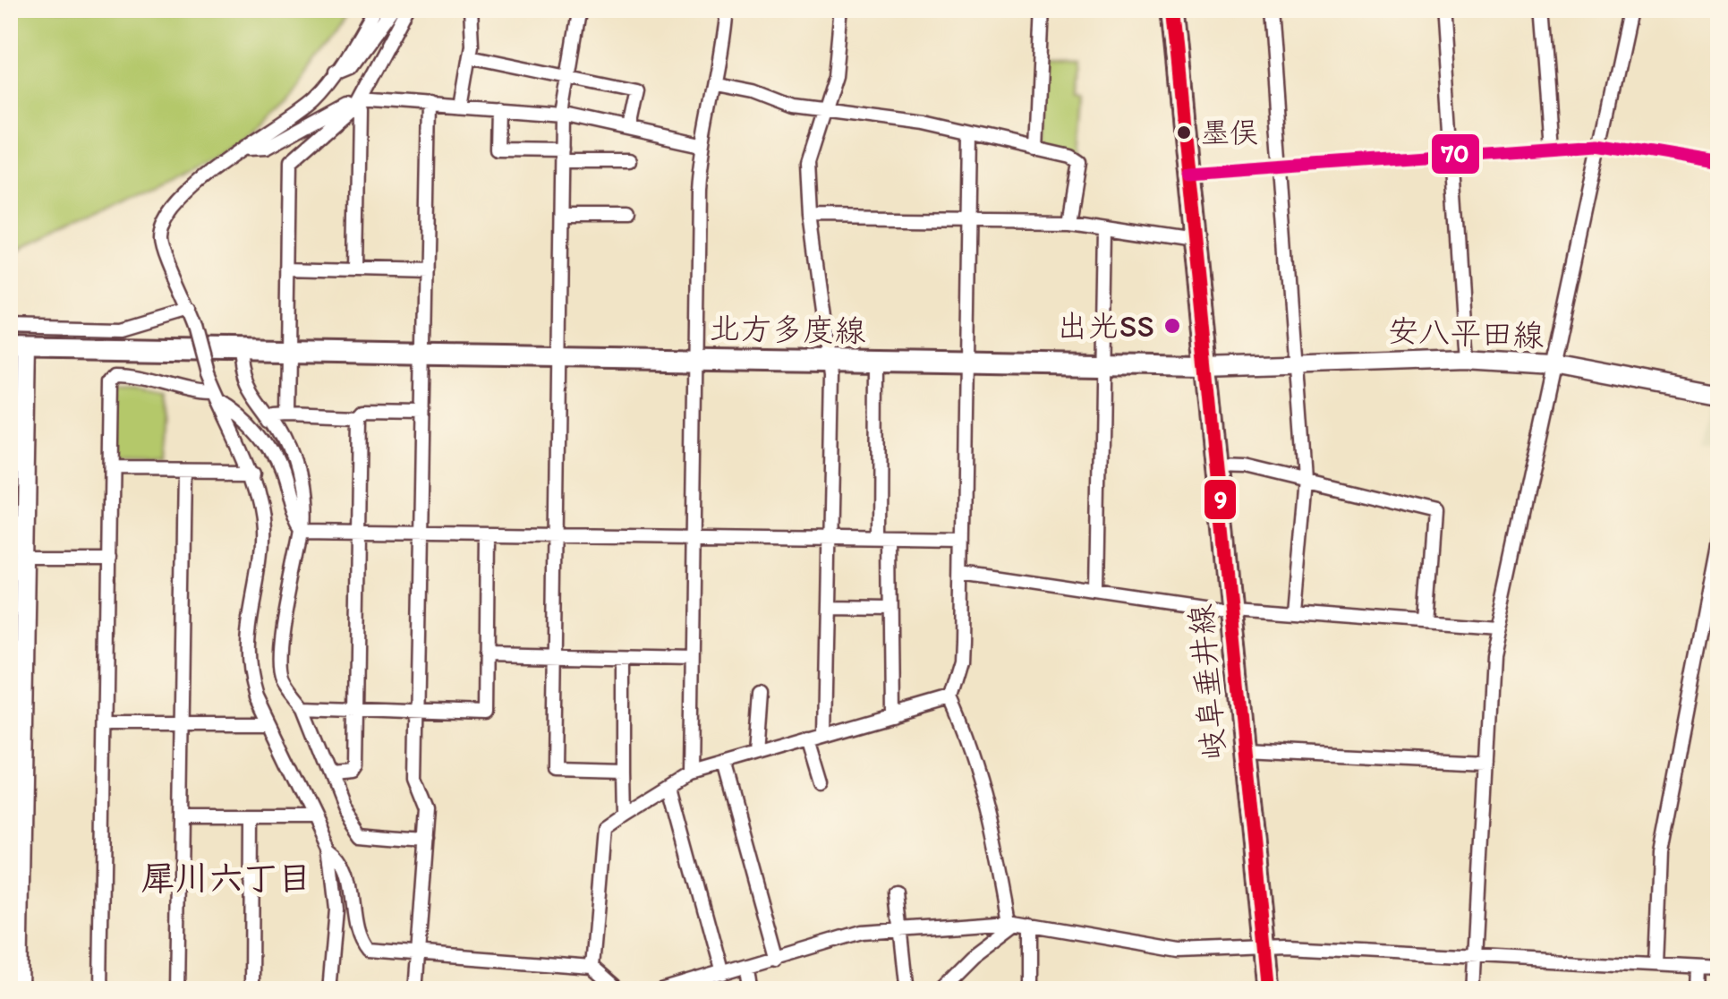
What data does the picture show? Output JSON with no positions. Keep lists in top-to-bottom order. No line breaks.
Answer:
{"streets":{"main road":["北方多度線","岐阜垂井線"],"street":["安八平田線"]},"crossings":[["北方多度線","安八平田線"],["北方多度線","岐阜垂井線"],["安八平田線","岐阜垂井線"]],"districts":["犀川六丁目"],"places":["墨俣","出光SS"],"lines":["transit line 9","transit line 70"]}
